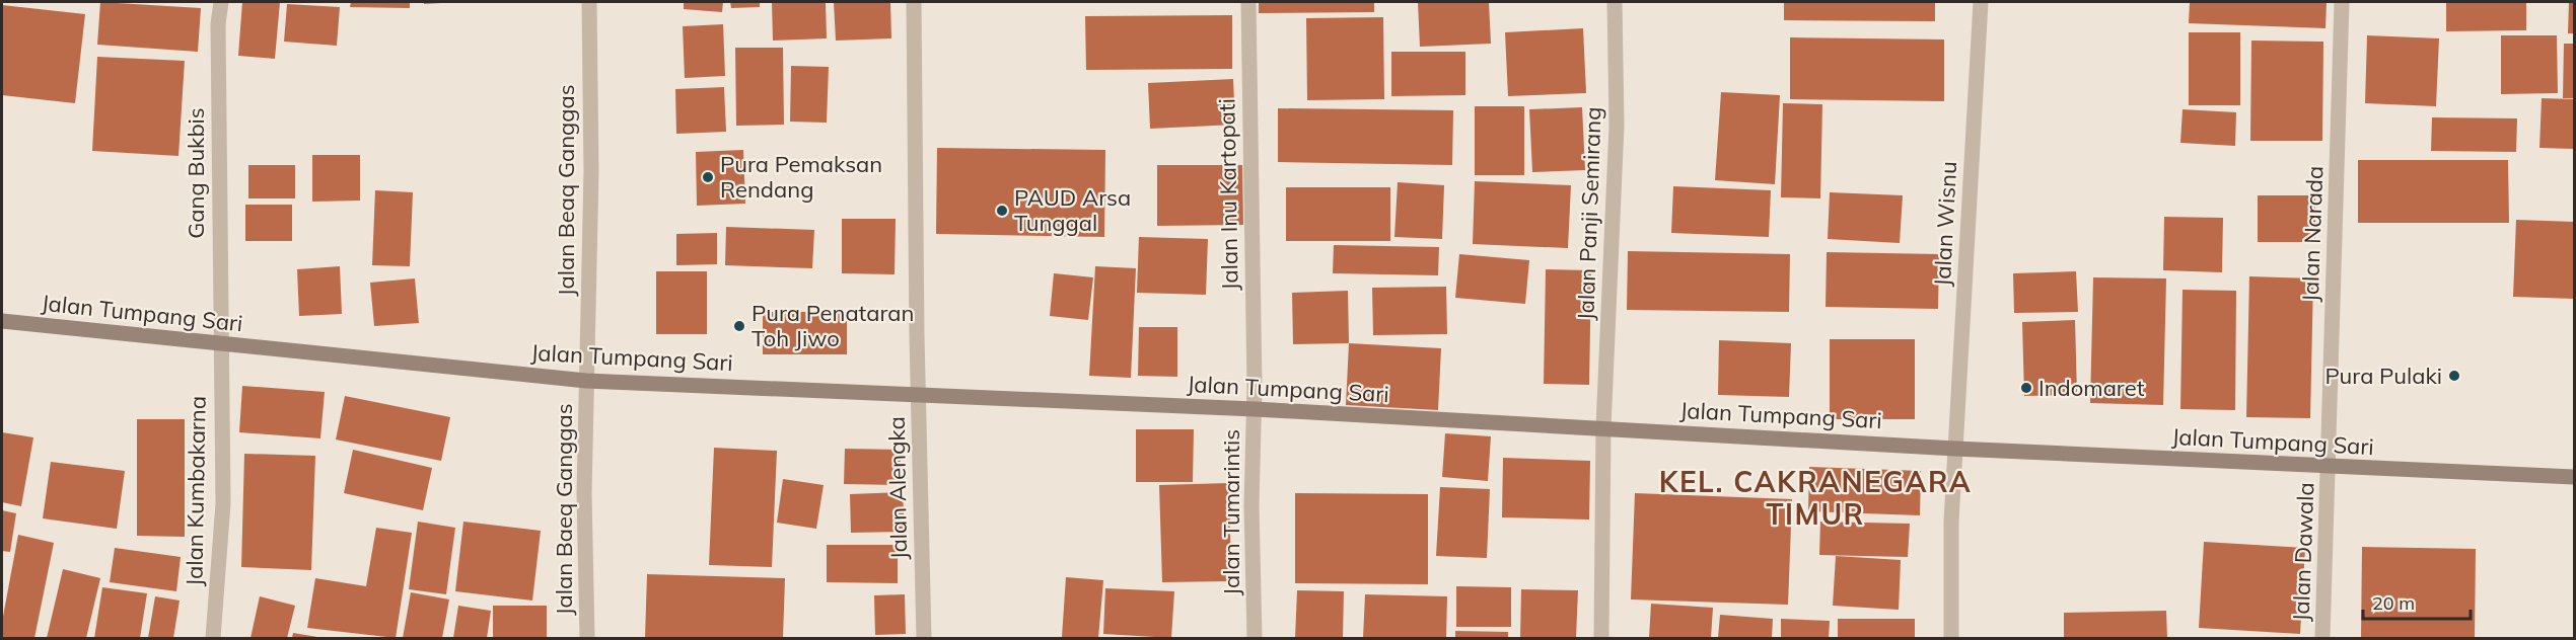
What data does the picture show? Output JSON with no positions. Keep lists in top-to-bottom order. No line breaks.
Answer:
{"streets":{"main road":["Jalan Tumpang Sari"],"street":["Gang Bukbis","Jalan Beaq Ganggas","Jalan Inu Kartopati","Jalan Panji Semirang","Jalan Wisnu","Jalan Narada","Jalan Alengka","Jalan Kumbakarna","Jalan Baeq Ganggas","Jalan Tumarintis","Jalan Dawala"]},"crossings":[["Gang Bukbis","Jalan Tumpang Sari"],["Gang Bukbis","Jalan Kumbakarna"],["Jalan Beaq Ganggas","Jalan Tumpang Sari"],["Jalan Beaq Ganggas","Jalan Baeq Ganggas"],["Jalan Inu Kartopati","Jalan Tumarintis"],["Jalan Panji Semirang","Jalan Tumpang Sari"],["Jalan Wisnu","Jalan Tumpang Sari"],["Jalan Narada","Jalan Tumpang Sari"],["Jalan Narada","Jalan Dawala"],["Jalan Tumpang Sari","Jalan Alengka"],["Jalan Tumpang Sari","Jalan Kumbakarna"],["Jalan Tumpang Sari","Jalan Baeq Ganggas"],["Jalan Tumpang Sari","Jalan Tumarintis"],["Jalan Tumpang Sari","Jalan Dawala"]],"districts":["KEL. CAKRANEGARA TIMUR"],"places":["Pura Pemaksan Rendang","PAUD Arsa Tunggal","Pura Penataran Toh Jiwo","Pura Pulaki","Indomaret"],"scale_bar":"20 m"}
